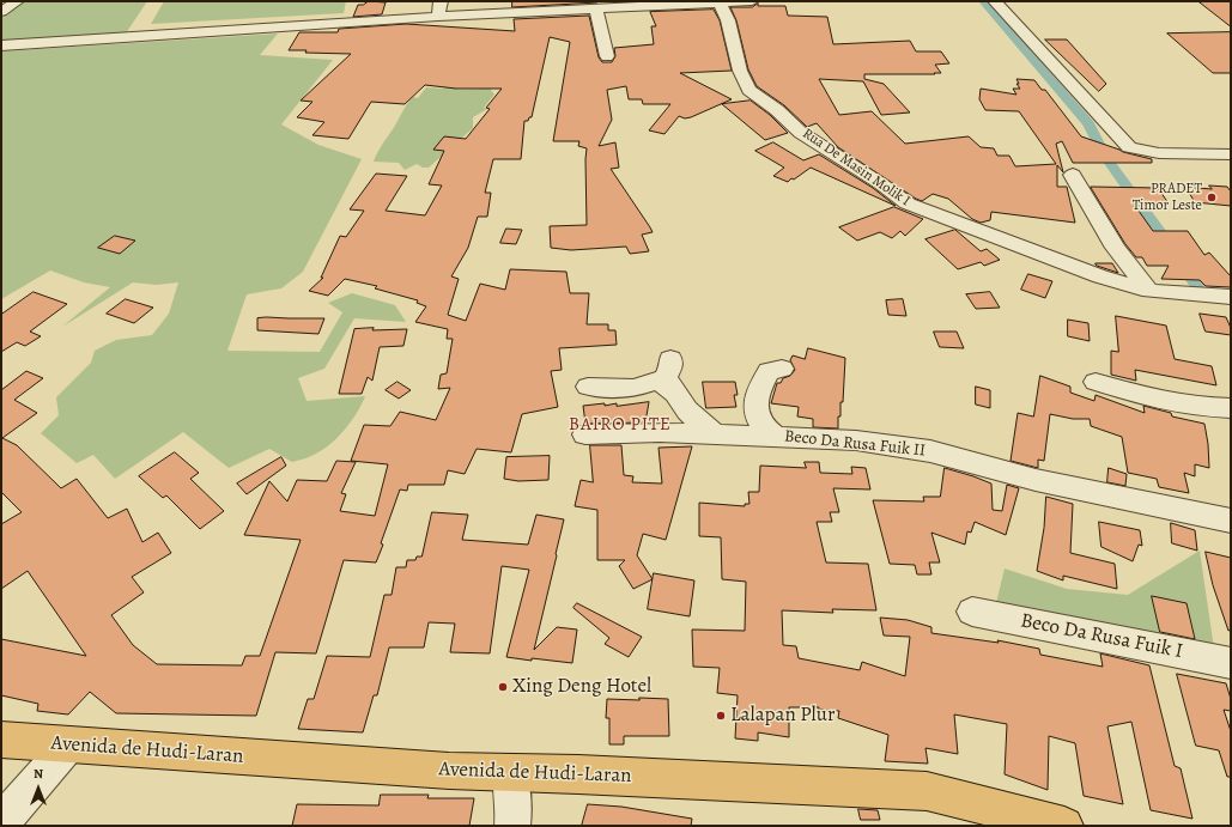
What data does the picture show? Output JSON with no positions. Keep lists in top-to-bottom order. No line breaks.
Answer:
{"streets":{"main road":["Avenida de Hudi-Laran"],"street":["Rua De Masin Molik I","Beco Da Rusa Fuik II","Beco Da Rusa Fuik I"]},"districts":["BAIRO PITE"],"places":["PRADET Timor Leste","Xing Deng Hotel","Lalapan Plur"],"north":"top"}
